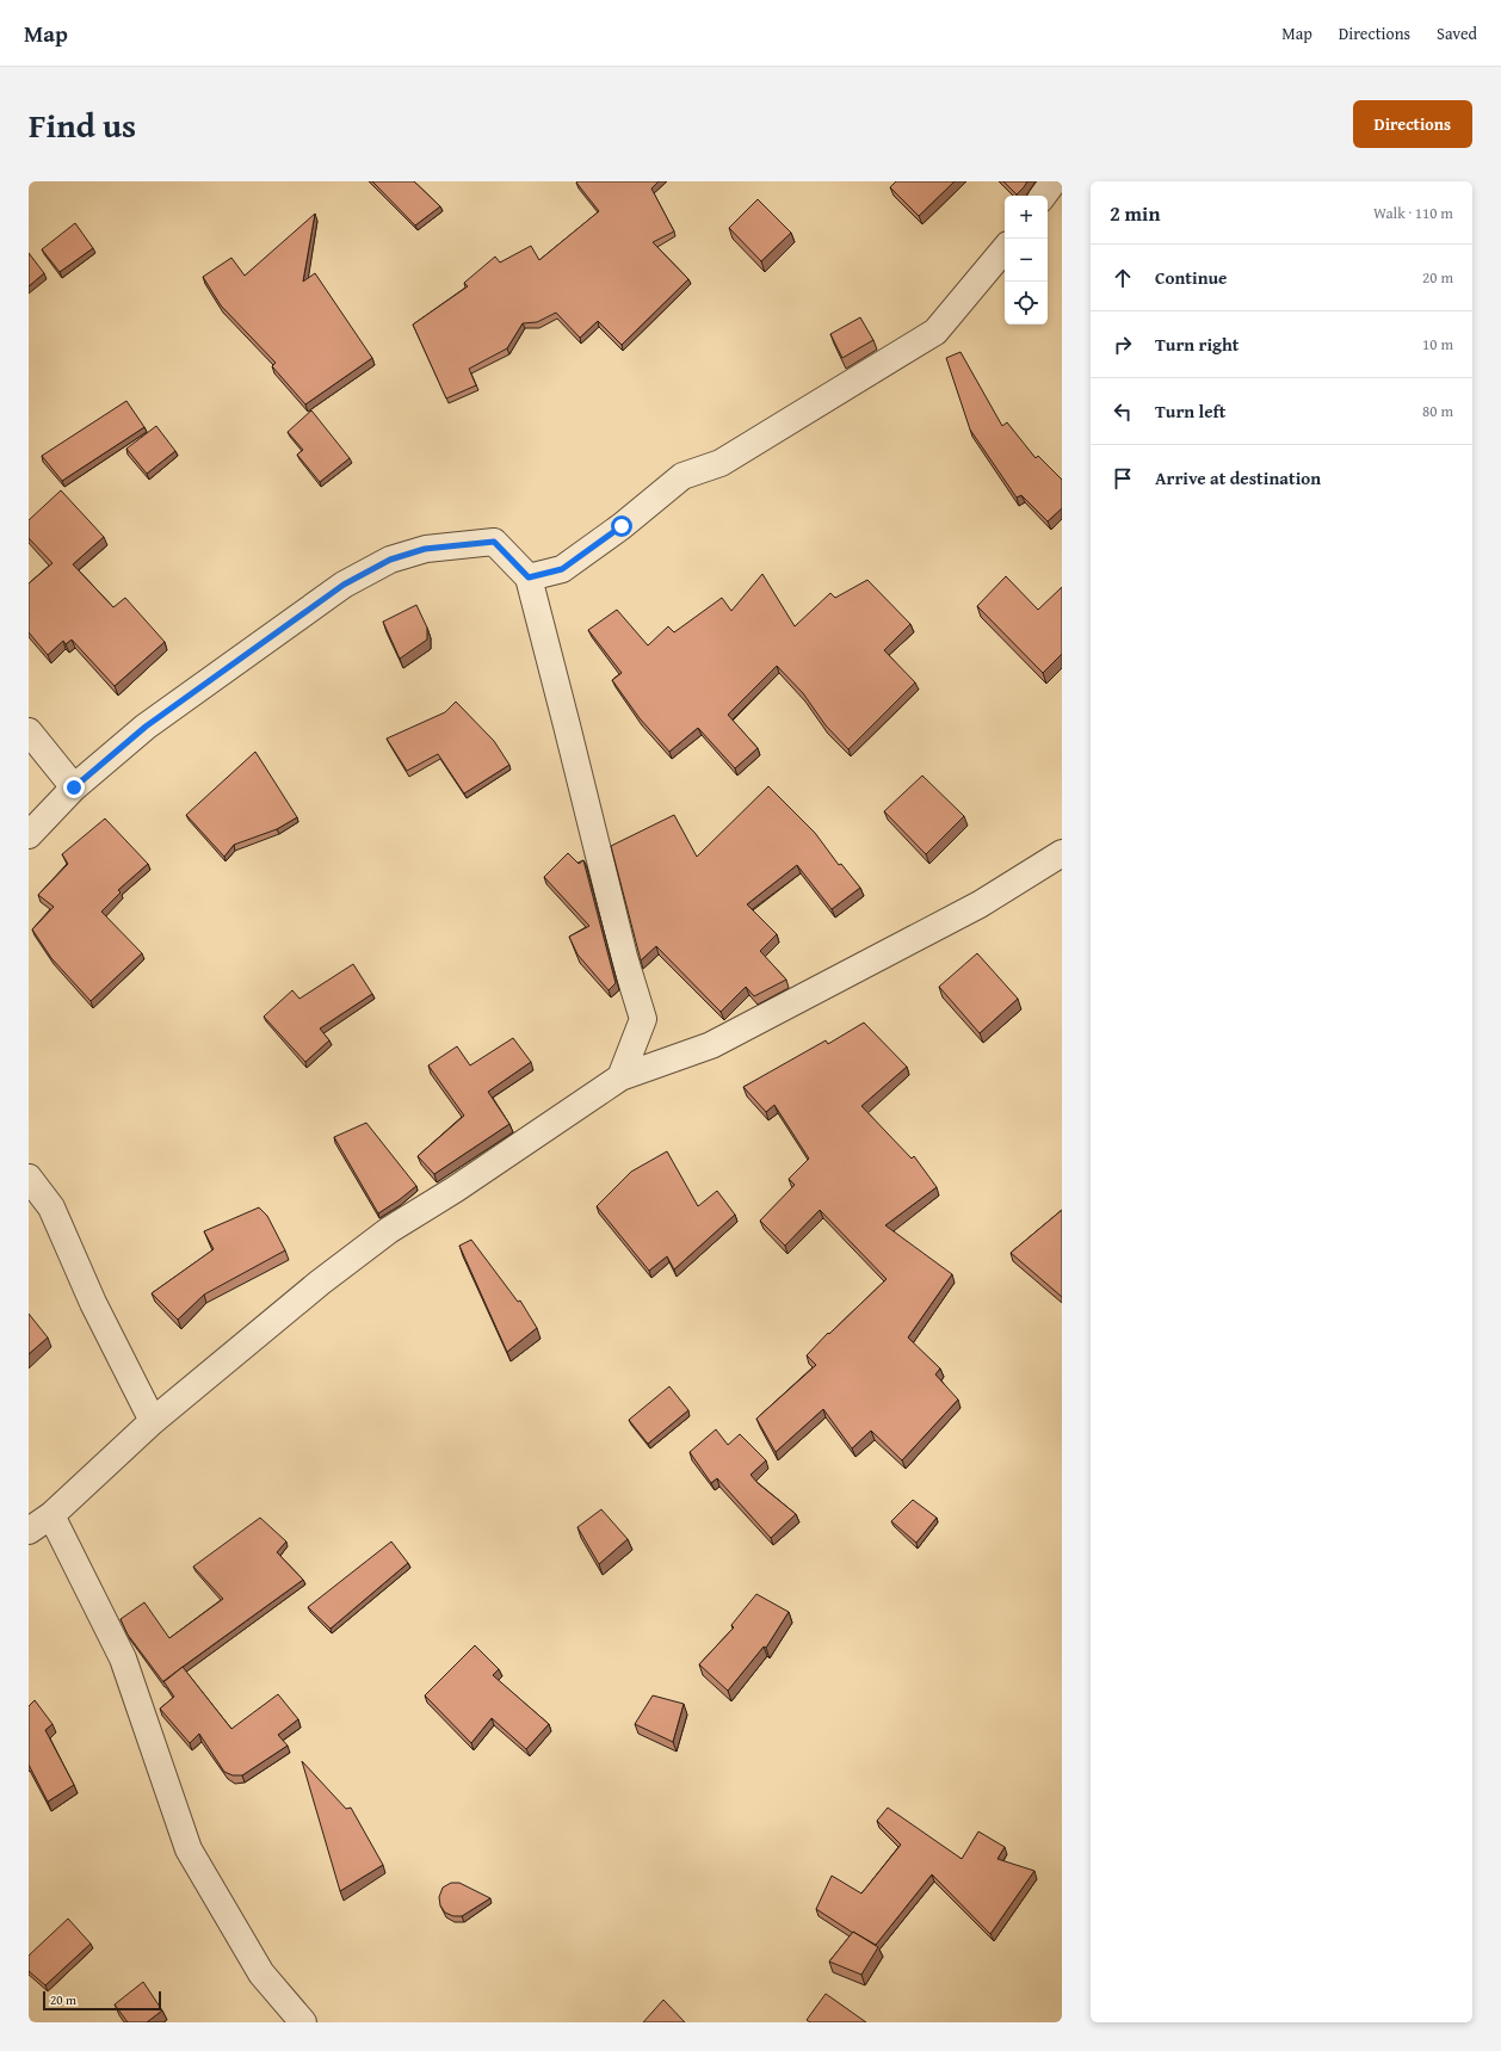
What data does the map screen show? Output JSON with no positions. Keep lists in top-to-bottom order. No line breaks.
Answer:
{"scale_bar":"20 m","page":{"header":"Map","nav":["Map","Directions","Saved"],"title":"Find us","buttons":"Directions","heading":["2 min","Walk · 110 m"],"map_buttons":["+","−"],"list":[["Continue","20 m"],["Turn right","10 m"],["Turn left","80 m"],"Arrive at destination"],"scale":"20 m"}}
